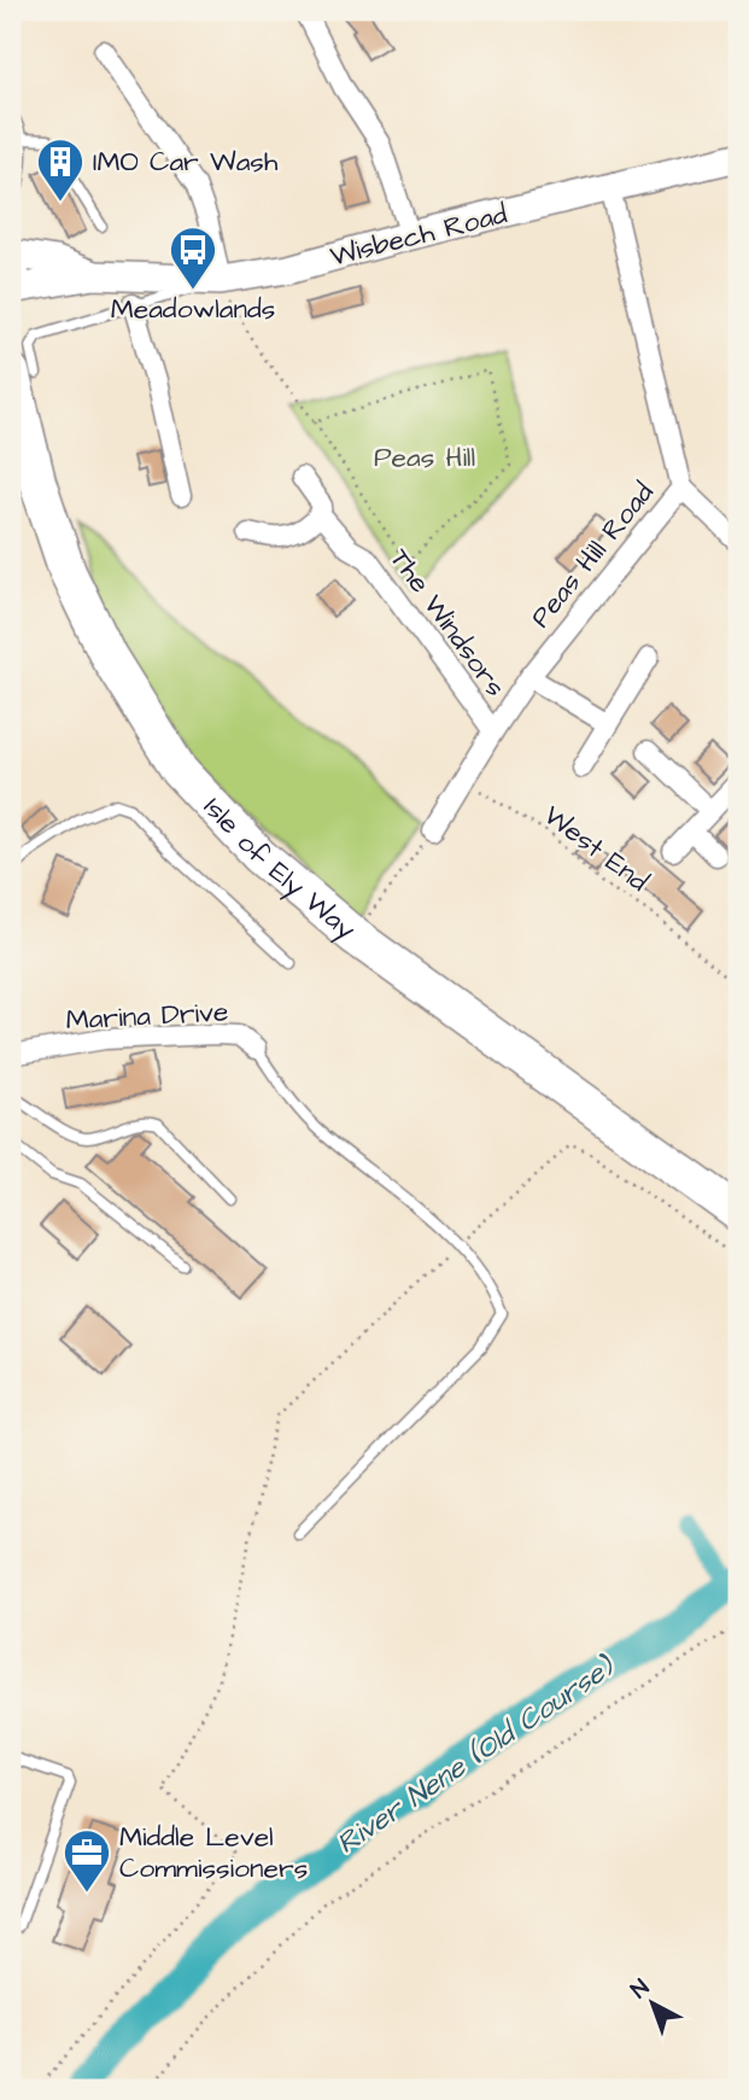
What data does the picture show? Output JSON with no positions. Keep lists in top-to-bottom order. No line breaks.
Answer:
{"streets":{"highway":["Isle of Ely Way"],"main road":["Wisbech Road"],"street":["Peas Hill Road","The Windsors","Marina Drive"],"path":["West End"]},"crossings":[["Wisbech Road","Peas Hill Road"],["Peas Hill Road","The Windsors"],["Peas Hill Road","West End"]],"water":["River Nene (Old Course)"],"parks":["Peas Hill"],"places":{"building":["IMO Car Wash"],"bus stop":["Meadowlands"],"office":["Middle Level Commissioners"]},"north":"top left"}
